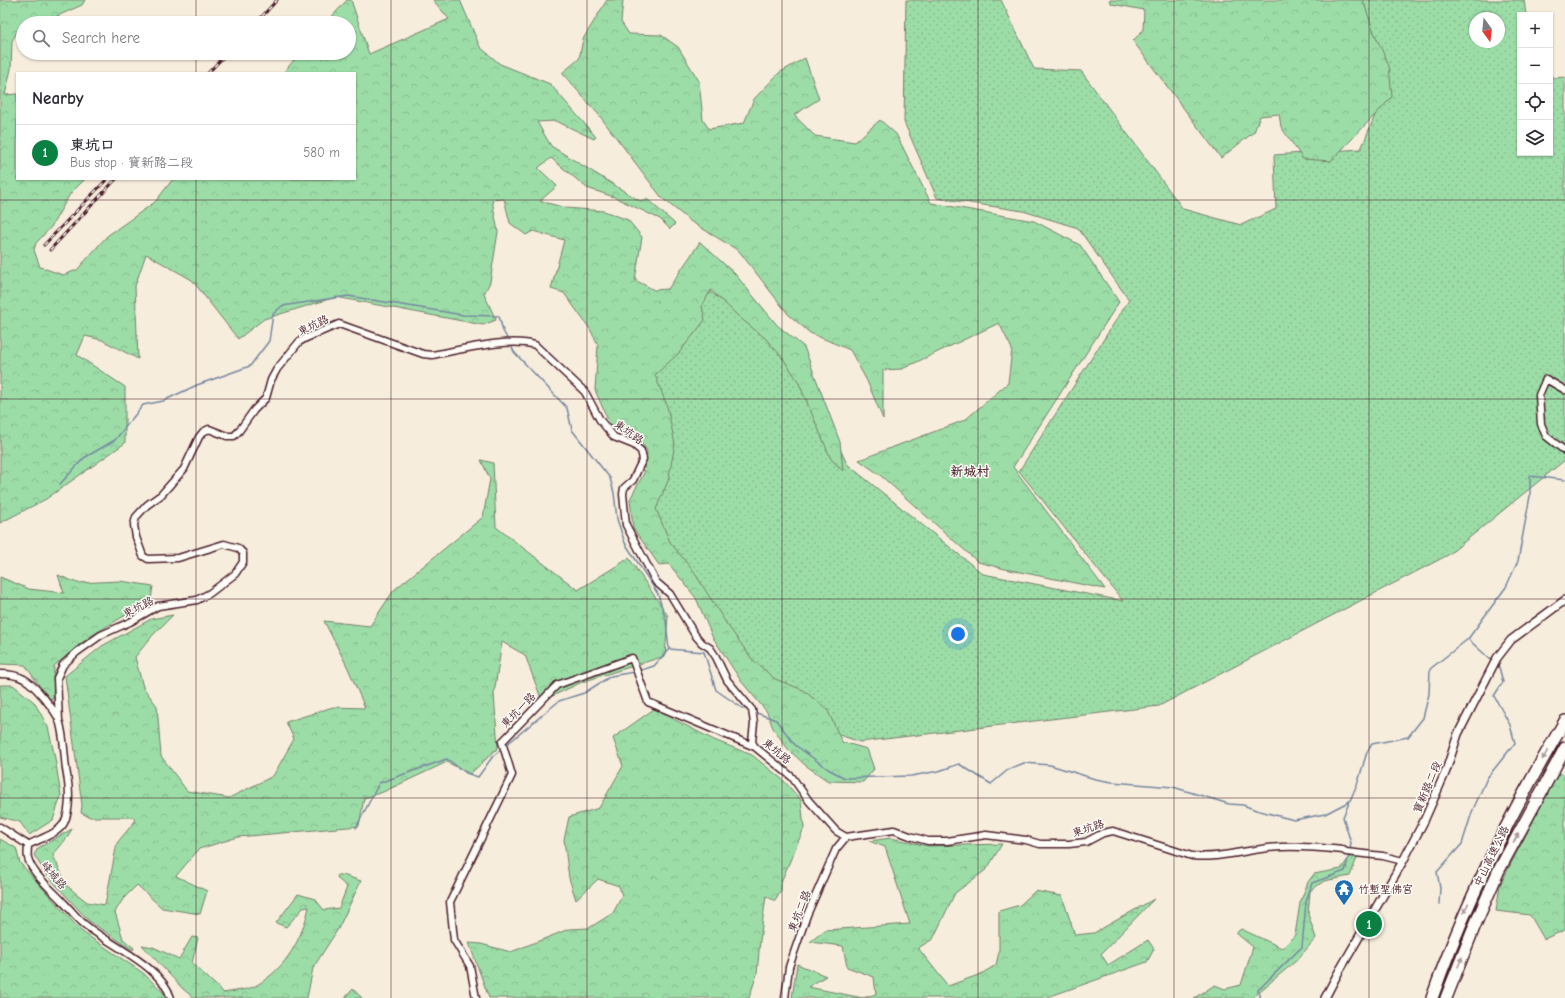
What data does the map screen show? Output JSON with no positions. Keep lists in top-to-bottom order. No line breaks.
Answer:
{"streets":{"highway":["中山高速公路"],"street":["東坑路","東坑一路","寶新路二段","峰城路","東坑二路"]},"crossings":[["東坑路","東坑一路"],["東坑路","寶新路二段"],["東坑路","東坑二路"]],"districts":["新城村"],"places":{"temple":["竹塹聖佛宮"]},"north":"bottom","page":{"map_buttons":["+","−"],"search":"Search here","heading":"Nearby","list":[{"mark":"1","name":"東坑口","note":"Bus stop · 寶新路二段","value":"580 m"}],"pins":"1"}}
